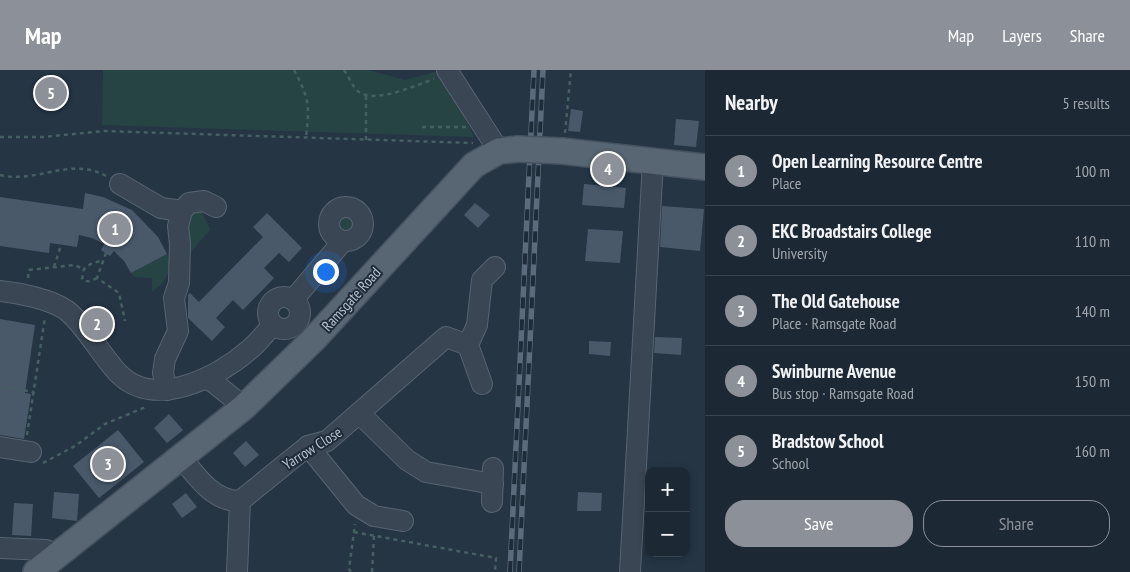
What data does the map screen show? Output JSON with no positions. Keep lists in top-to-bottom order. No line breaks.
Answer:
{"streets":{"main road":["Ramsgate Road"],"street":["Yarrow Close"]},"page":{"header":"Map","nav":["Map","Layers","Share"],"heading":["Nearby","5 results"],"pins":["5","4","1","2","3"],"list":[{"mark":"1","name":"Open Learning Resource Centre","note":"Place","value":"100 m"},{"mark":"2","name":"EKC Broadstairs College","note":"University","value":"110 m"},{"mark":"3","name":"The Old Gatehouse","note":"Place · Ramsgate Road","value":"140 m"},{"mark":"4","name":"Swinburne Avenue","note":"Bus stop · Ramsgate Road","value":"150 m"},{"mark":"5","name":"Bradstow School","note":"School","value":"160 m"}],"map_buttons":["+","−"],"buttons":["Save","Share"]}}
